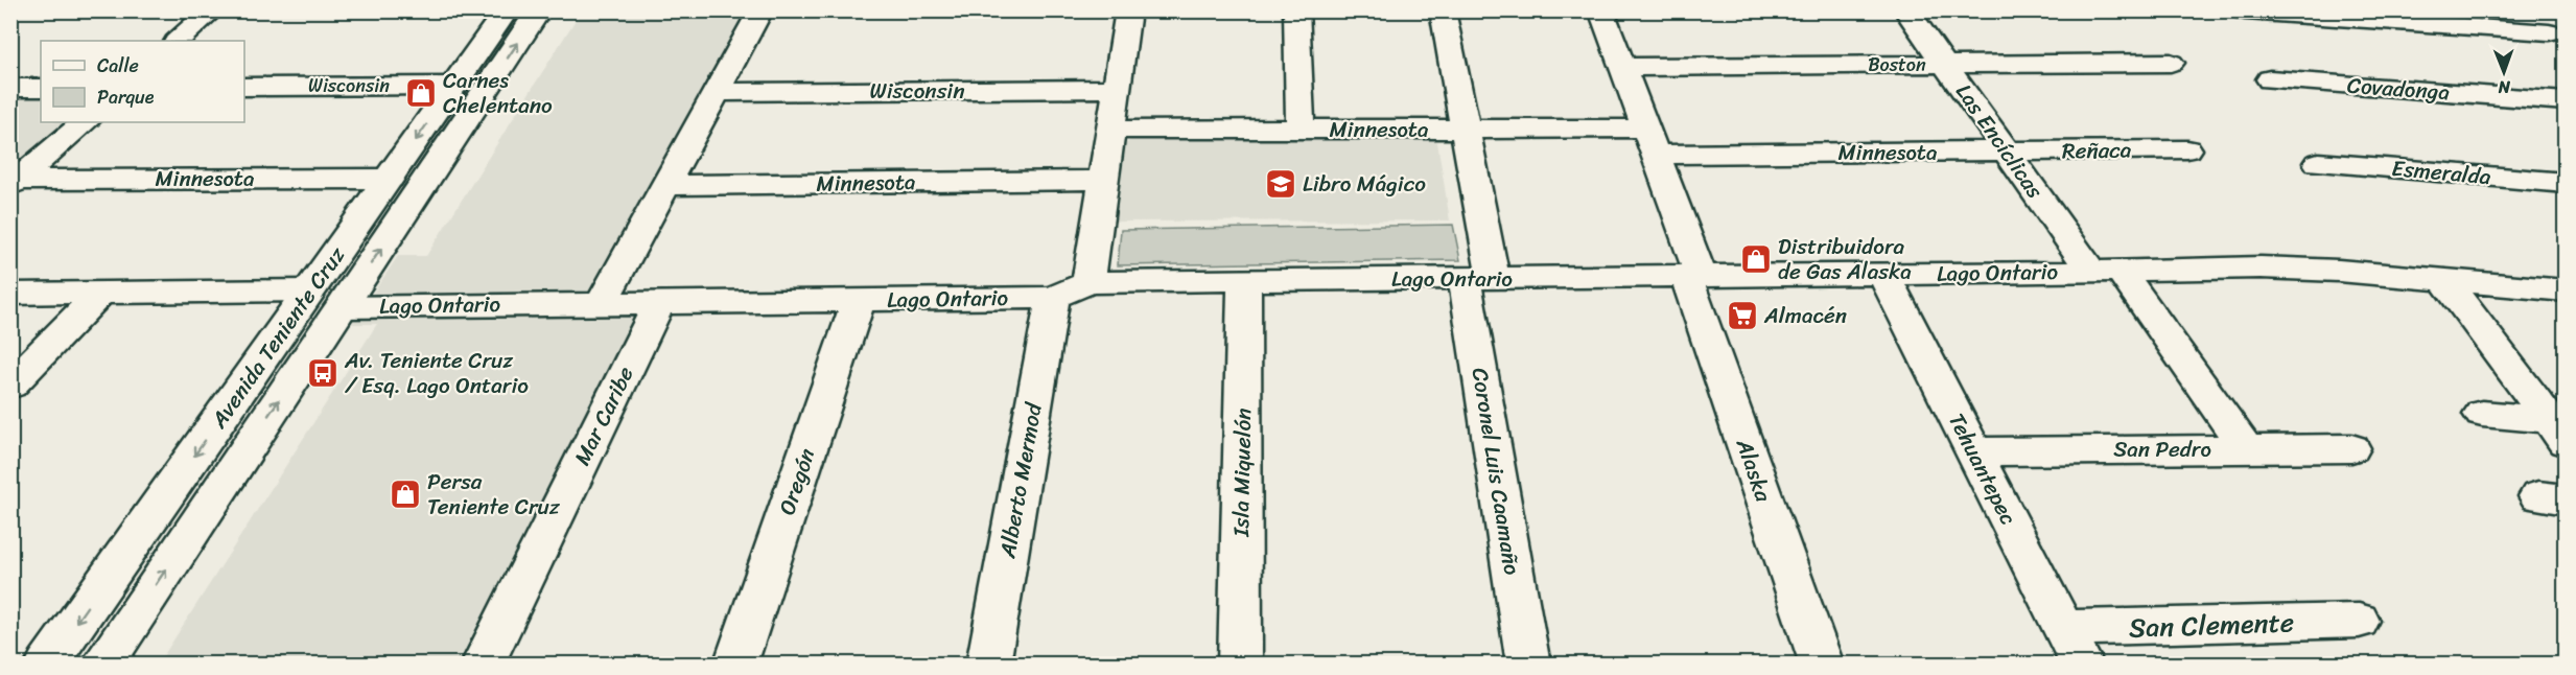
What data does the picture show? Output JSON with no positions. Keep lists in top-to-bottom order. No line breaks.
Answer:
{"streets":{"street":["Boston","Wisconsin","Covadonga","Minnesota","Las Encíclicas","Reñaca","Esmeralda","Lago Ontario","Avenida Teniente Cruz","Mar Caribe","San Pedro","Tehuantepec","Alaska","Coronel Luis Caamaño","Isla Miquelón","Alberto Mermod","Oregón","San Clemente"]},"crossings":[["Boston","Las Encíclicas"],["Boston","Alaska"],["Wisconsin","Avenida Teniente Cruz"],["Minnesota","Las Encíclicas"],["Minnesota","Reñaca"],["Minnesota","Avenida Teniente Cruz"],["Minnesota","Alaska"],["Minnesota","Coronel Luis Caamaño"],["Las Encíclicas","Reñaca"],["Las Encíclicas","Lago Ontario"],["Las Encíclicas","San Pedro"],["Lago Ontario","Avenida Teniente Cruz"],["Lago Ontario","Mar Caribe"],["Lago Ontario","Tehuantepec"],["Lago Ontario","Alaska"],["Lago Ontario","Coronel Luis Caamaño"],["Lago Ontario","Isla Miquelón"],["Lago Ontario","Alberto Mermod"],["Lago Ontario","Oregón"],["San Pedro","Tehuantepec"],["Tehuantepec","San Clemente"]],"places":{"shop":["Carnes Chelentano","Distribuidora de Gas Alaska","Persa Teniente Cruz"],"school or university":["Libro Mágico"],"supermarket":["Almacén"],"bus stop":["Av. Teniente Cruz / Esq. Lago Ontario"]},"legend":["Calle","Parque"],"north":"bottom"}
